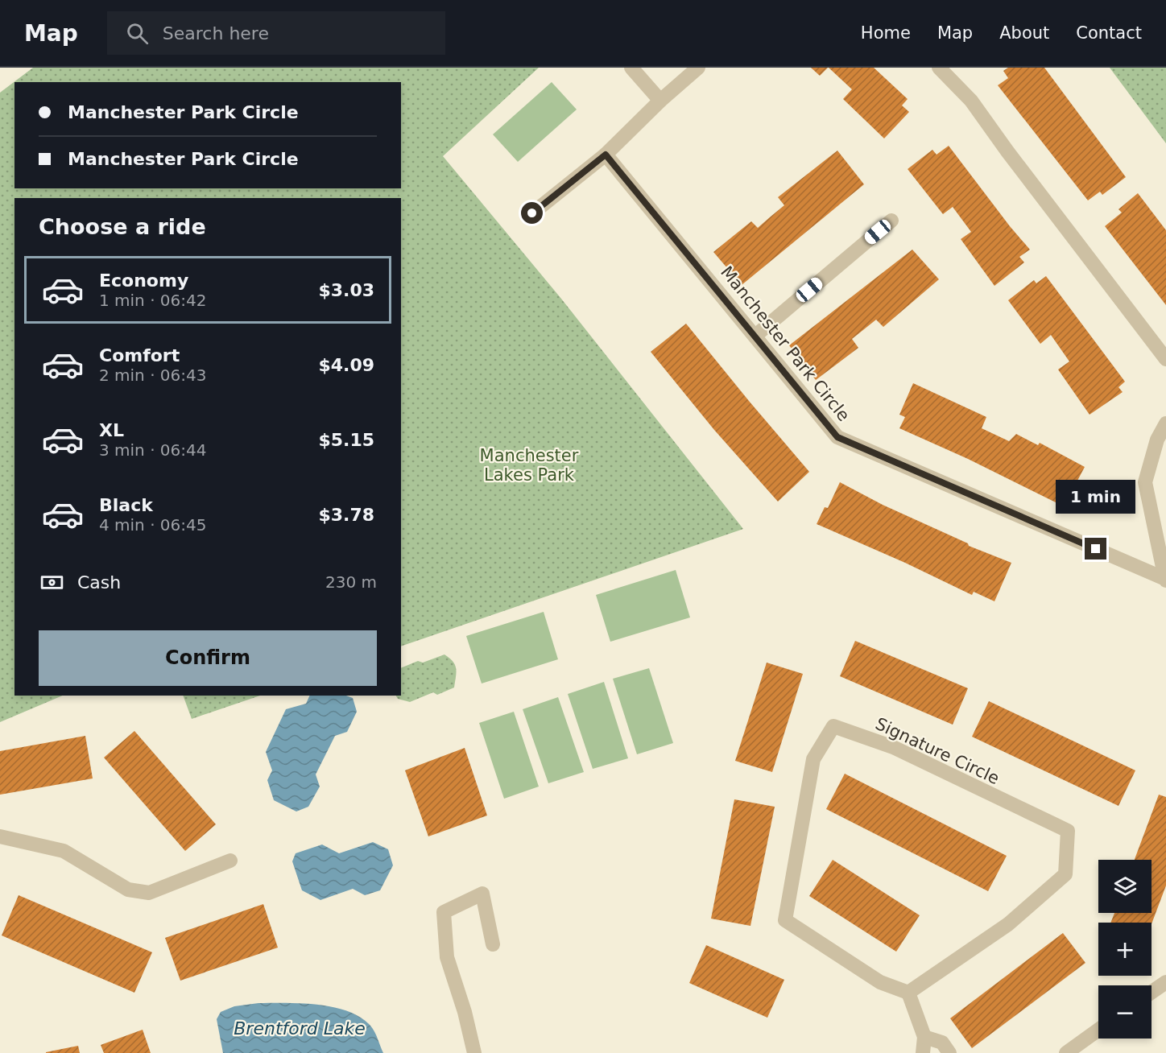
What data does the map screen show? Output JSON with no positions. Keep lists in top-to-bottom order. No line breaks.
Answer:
{"streets":{"street":["Manchester Park Circle","Signature Circle"]},"water":["Brentford Lake"],"parks":["Manchester Lakes Park"],"page":{"header":"Map","search":"Search here","nav":["Home","Map","About","Contact"],"banner":["Manchester Park Circle","Manchester Park Circle"],"heading":"Choose a ride","list":[{"name":"Economy","note":"1 min · 06:42","value":"$3.03"},{"name":"Comfort","note":"2 min · 06:43","value":"$4.09"},{"name":"XL","note":"3 min · 06:44","value":"$5.15"},{"name":"Black","note":"4 min · 06:45","value":"$3.78"}],"bubble":"1 min","pay":["Cash","230 m"],"buttons":"Confirm","map_buttons":["+","−"]}}
